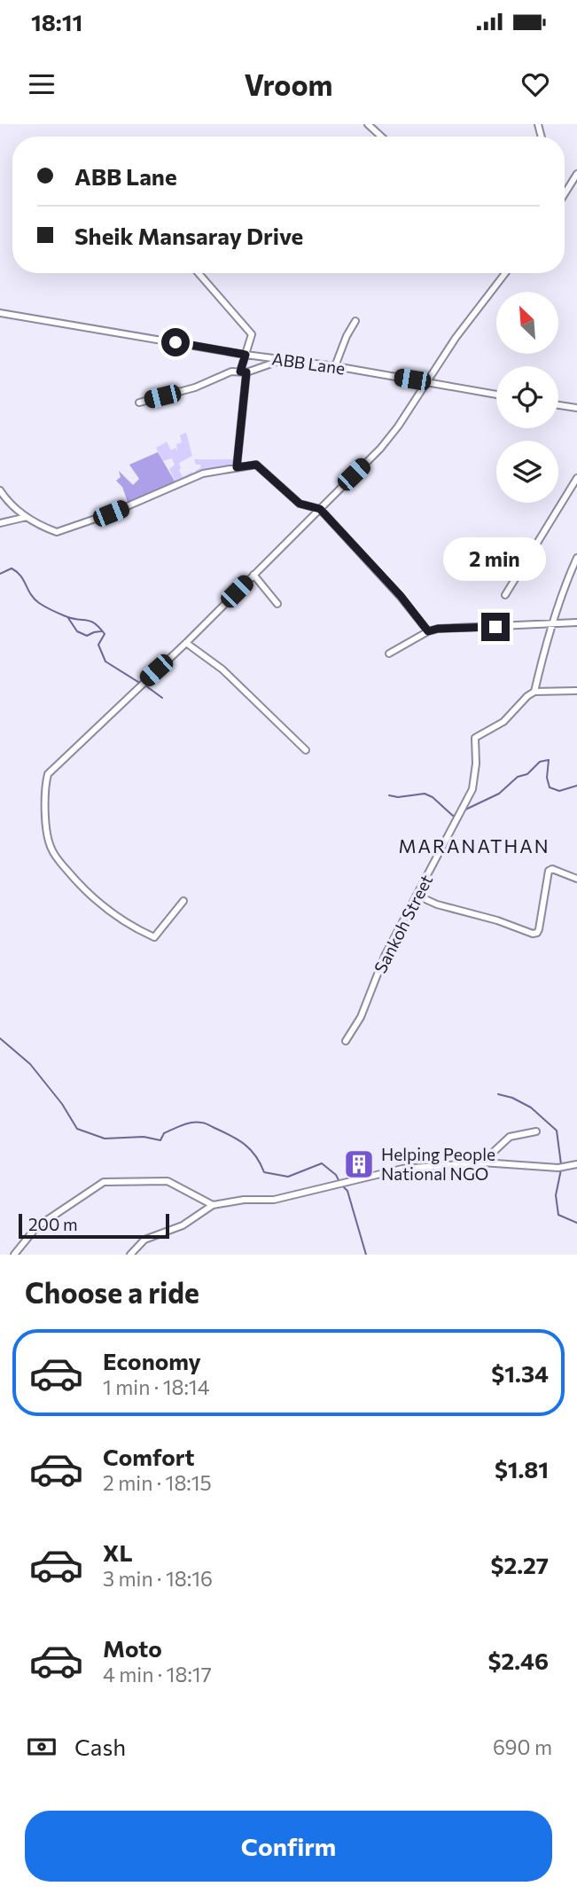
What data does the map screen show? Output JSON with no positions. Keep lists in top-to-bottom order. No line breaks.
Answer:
{"streets":{"street":["ABB Lane","Sankoh Street"]},"districts":["MARANATHAN"],"places":{"building":["Helping People National NGO"]},"scale_bar":"200 m","north":"top left","page":{"status":"18:11","header":"Vroom","banner":["ABB Lane","Sheik Mansaray Drive"],"bubble":"2 min","scale":"200 m","heading":"Choose a ride","list":[{"name":"Economy","note":"1 min · 18:14","value":"$1.34"},{"name":"Comfort","note":"2 min · 18:15","value":"$1.81"},{"name":"XL","note":"3 min · 18:16","value":"$2.27"},{"name":"Moto","note":"4 min · 18:17","value":"$2.46"}],"pay":["Cash","690 m"],"buttons":"Confirm"}}
